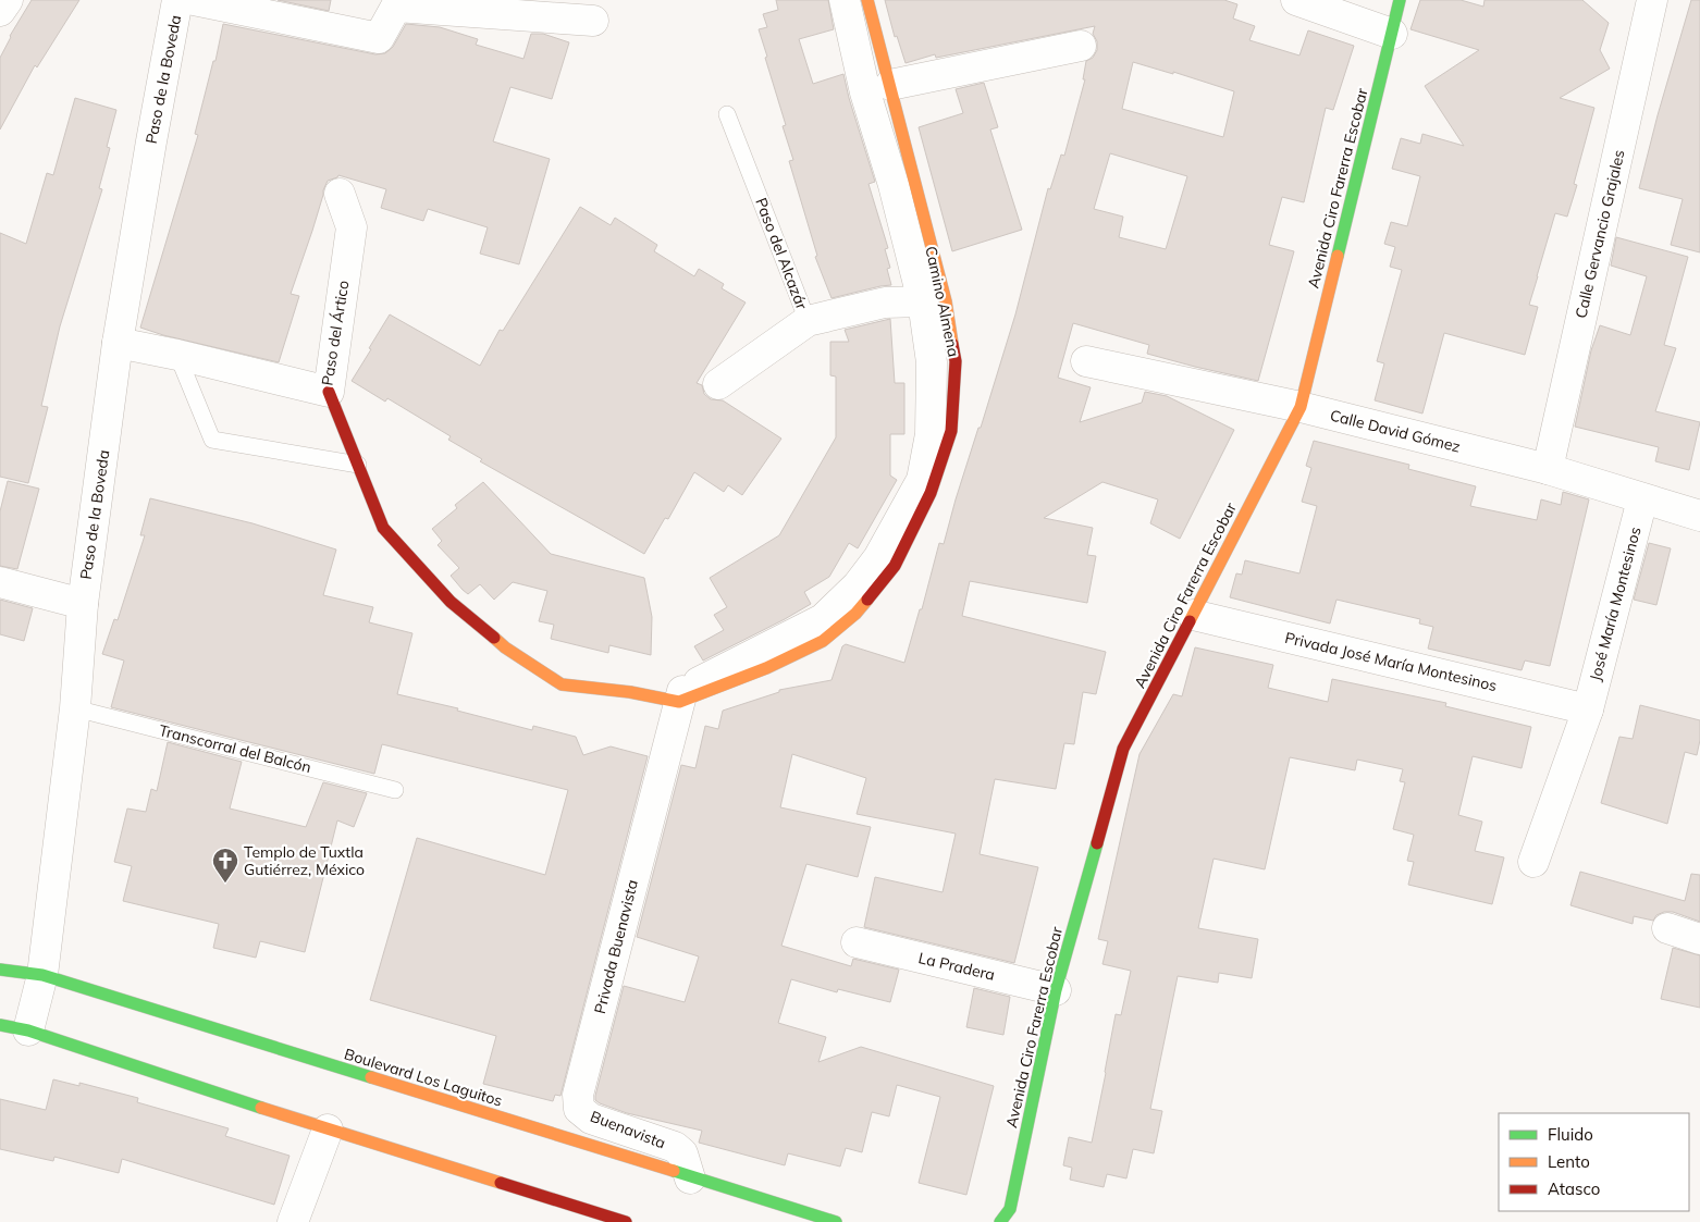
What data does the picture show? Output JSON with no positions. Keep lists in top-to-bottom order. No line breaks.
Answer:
{"streets":{"street":["Paso de la Boveda","Avenida Ciro Farerra Escobar","Calle Gervancio Grajales","Paso del Alcazár","Camino Almena","Paso del Ártico","Calle David Gómez","José María Montesinos","Privada José María Montesinos","Privada Buenavista","La Pradera","Boulevard Los Laguitos","Buenavista"],"lane":["Transcorral del Balcón"]},"crossings":[["Paso de la Boveda","Paso del Ártico"],["Paso de la Boveda","Transcorral del Balcón"],["Paso de la Boveda","Boulevard Los Laguitos"],["Avenida Ciro Farerra Escobar","Calle David Gómez"],["Avenida Ciro Farerra Escobar","Privada José María Montesinos"],["Avenida Ciro Farerra Escobar","La Pradera"],["Calle Gervancio Grajales","Calle David Gómez"],["Camino Almena","Privada Buenavista"],["Calle David Gómez","José María Montesinos"],["José María Montesinos","Privada José María Montesinos"],["Privada Buenavista","Buenavista"],["Boulevard Los Laguitos","Buenavista"]],"places":{"church":["Templo de Tuxtla Gutiérrez, México"]},"legend":["Fluido","Lento","Atasco"]}
